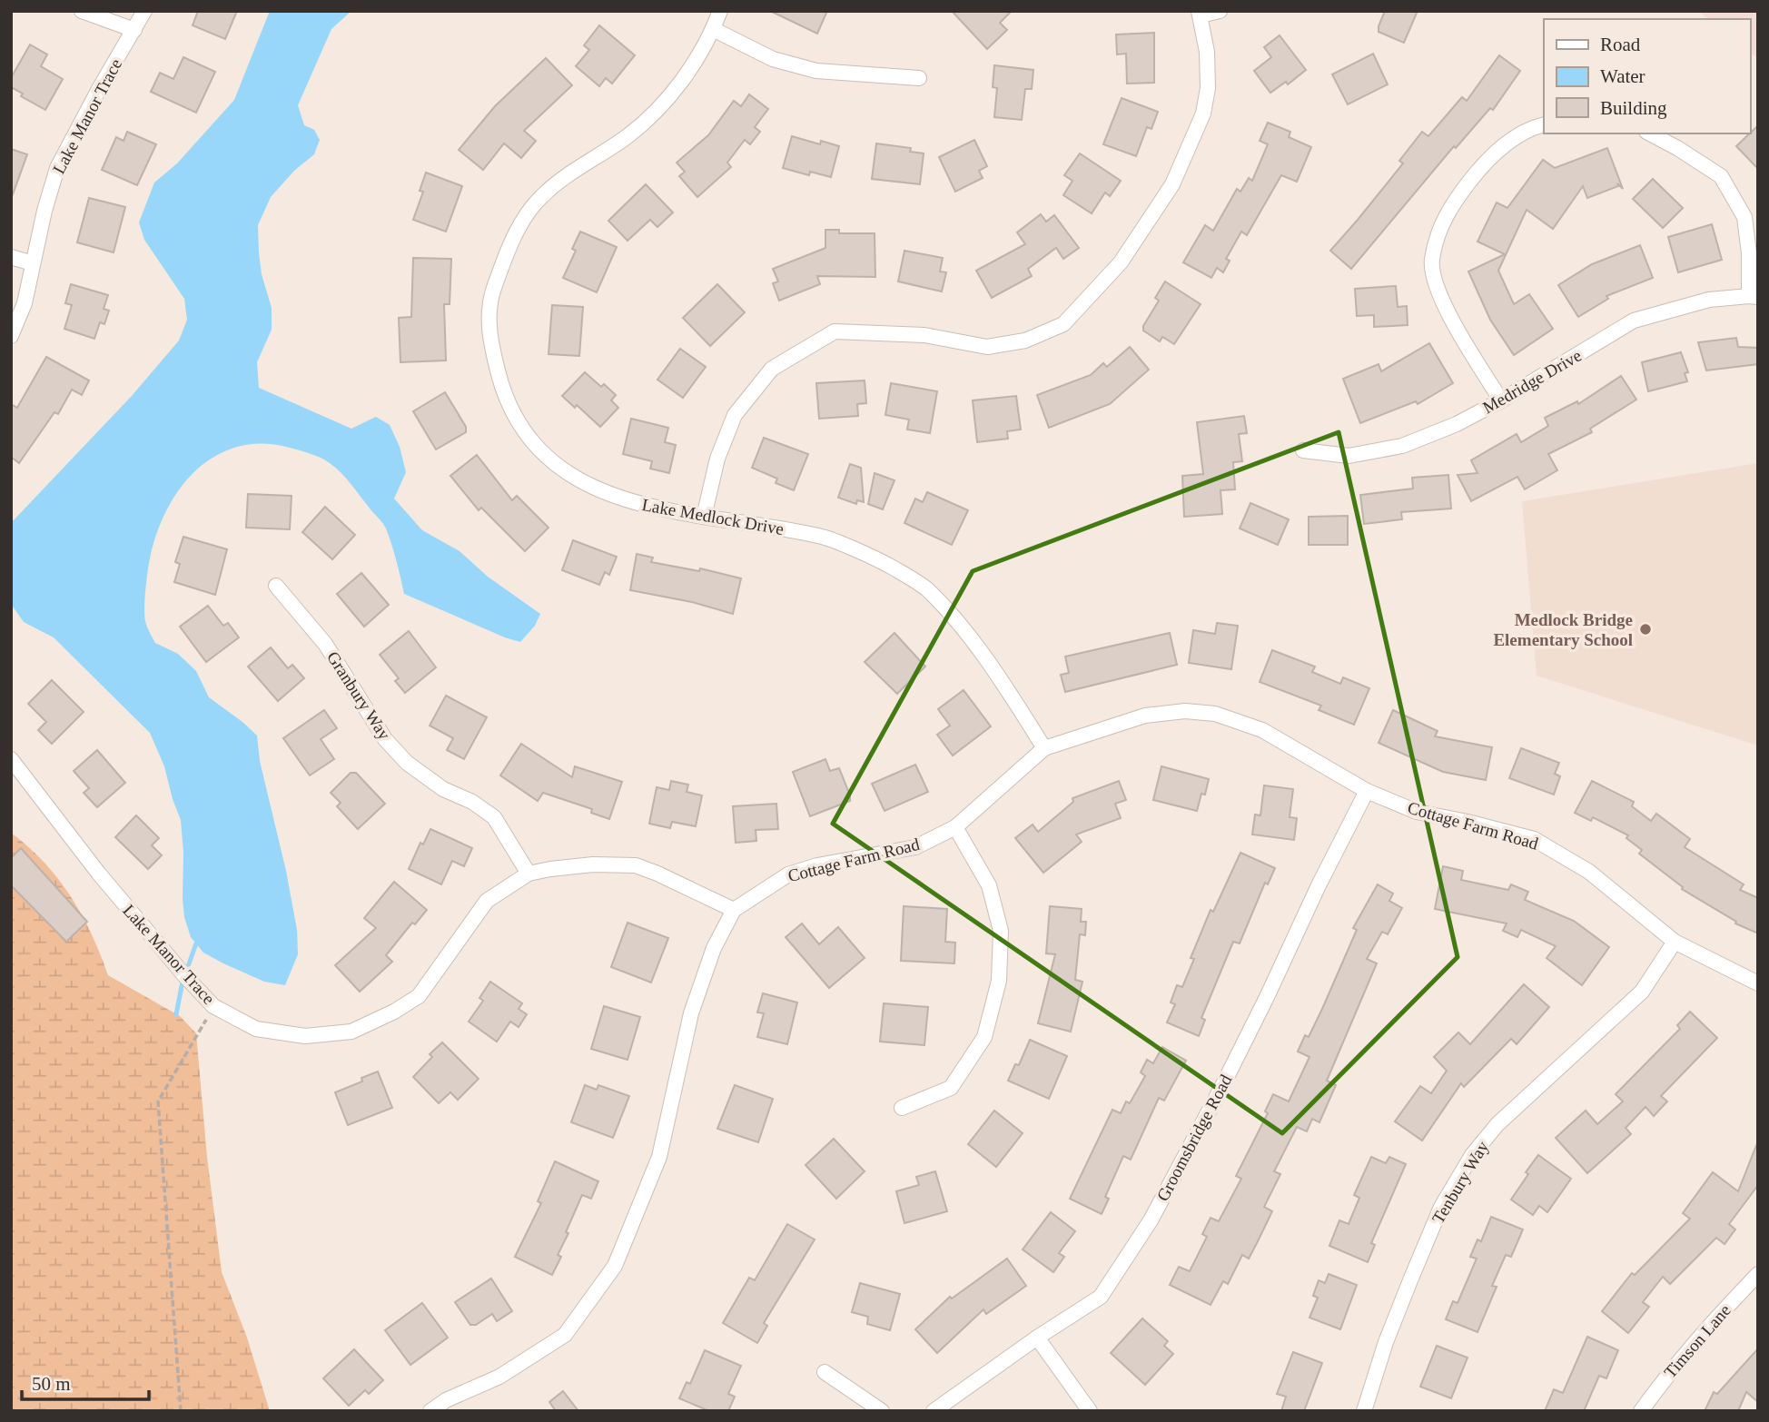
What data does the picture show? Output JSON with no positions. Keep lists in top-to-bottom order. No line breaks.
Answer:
{"streets":{"street":["Lake Manor Trace","Medridge Drive","Lake Medlock Drive","Granbury Way","Cottage Farm Road","Groomsbridge Road","Tenbury Way","Timson Lane"]},"crossings":[["Lake Manor Trace","Granbury Way"],["Lake Manor Trace","Cottage Farm Road"],["Lake Medlock Drive","Cottage Farm Road"],["Cottage Farm Road","Groomsbridge Road"],["Cottage Farm Road","Tenbury Way"]],"places":["Medlock Bridge Elementary School"],"legend":["Road","Water","Building"],"scale_bar":"50 m"}
